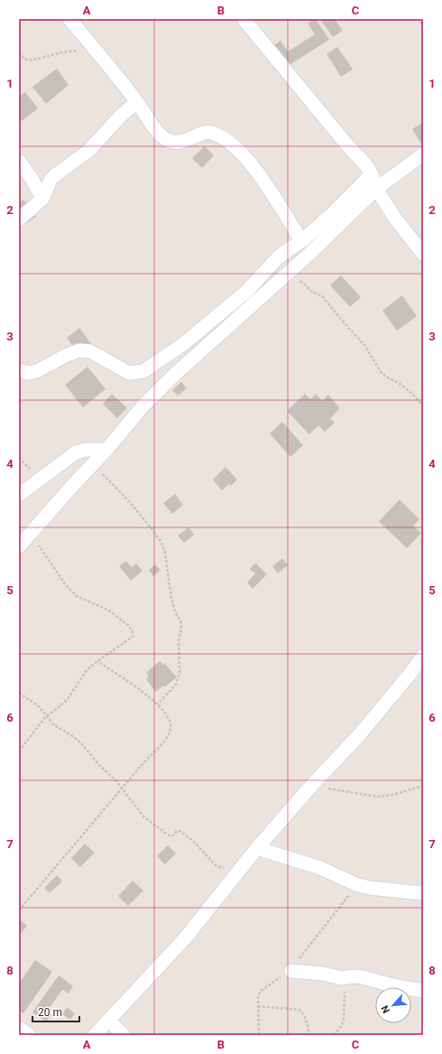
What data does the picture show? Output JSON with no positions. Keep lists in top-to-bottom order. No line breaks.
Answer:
{"scale_bar":"20 m","north":"bottom left","grid":{"columns":["A","B","C"],"rows":["1","2","3","4","5","6","7","8"]}}
